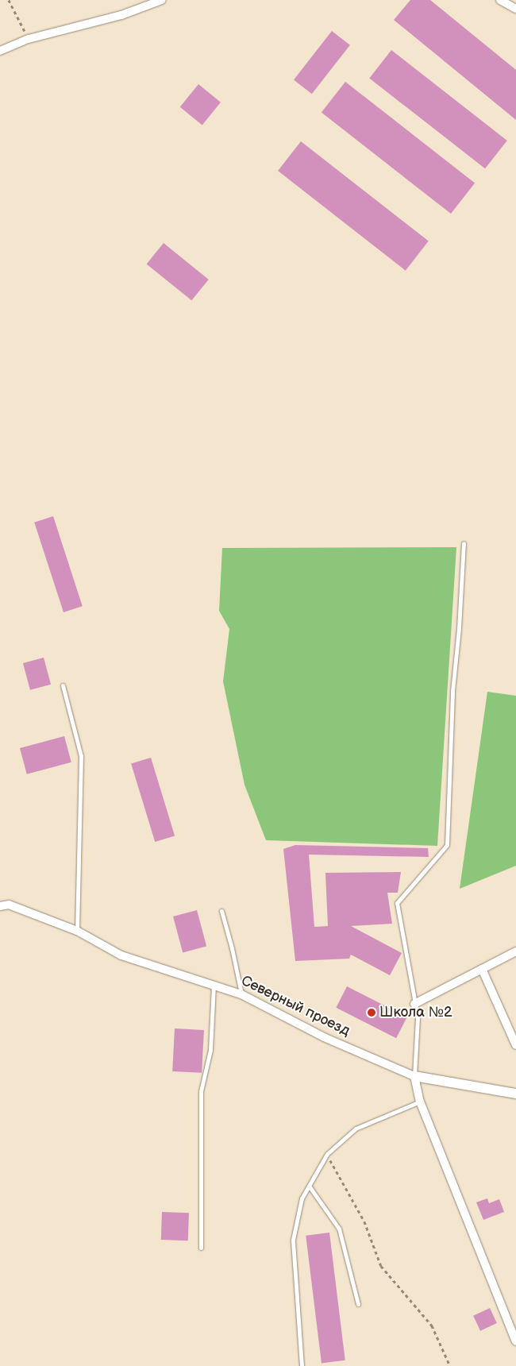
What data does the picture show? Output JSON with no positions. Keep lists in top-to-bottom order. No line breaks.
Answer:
{"streets":{"street":["Северный проезд"]},"places":["Школа №2"]}
